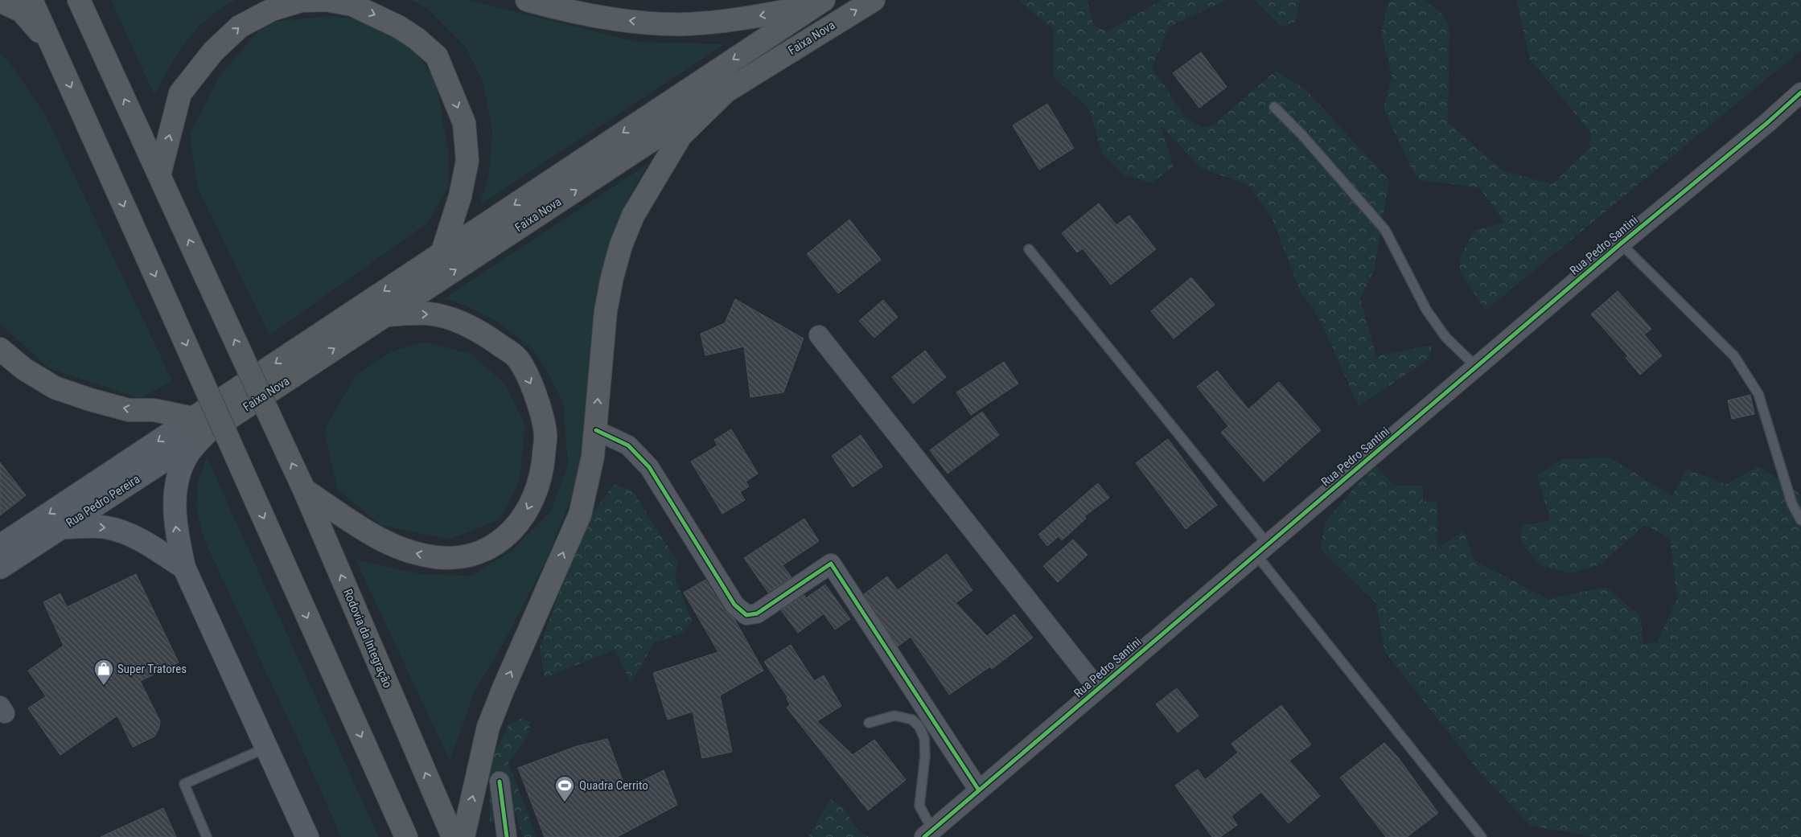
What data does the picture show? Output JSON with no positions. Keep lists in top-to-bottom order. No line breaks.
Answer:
{"streets":{"highway":["Faixa Nova","Rodovia da Integração"],"main road":["Rua Pedro Pereira"],"street":["Rua Pedro Santini"]},"crossings":[["Faixa Nova","Rua Pedro Pereira"]],"places":{"shop":["Super Tratores"],"sports":["Quadra Cerrito"]}}
